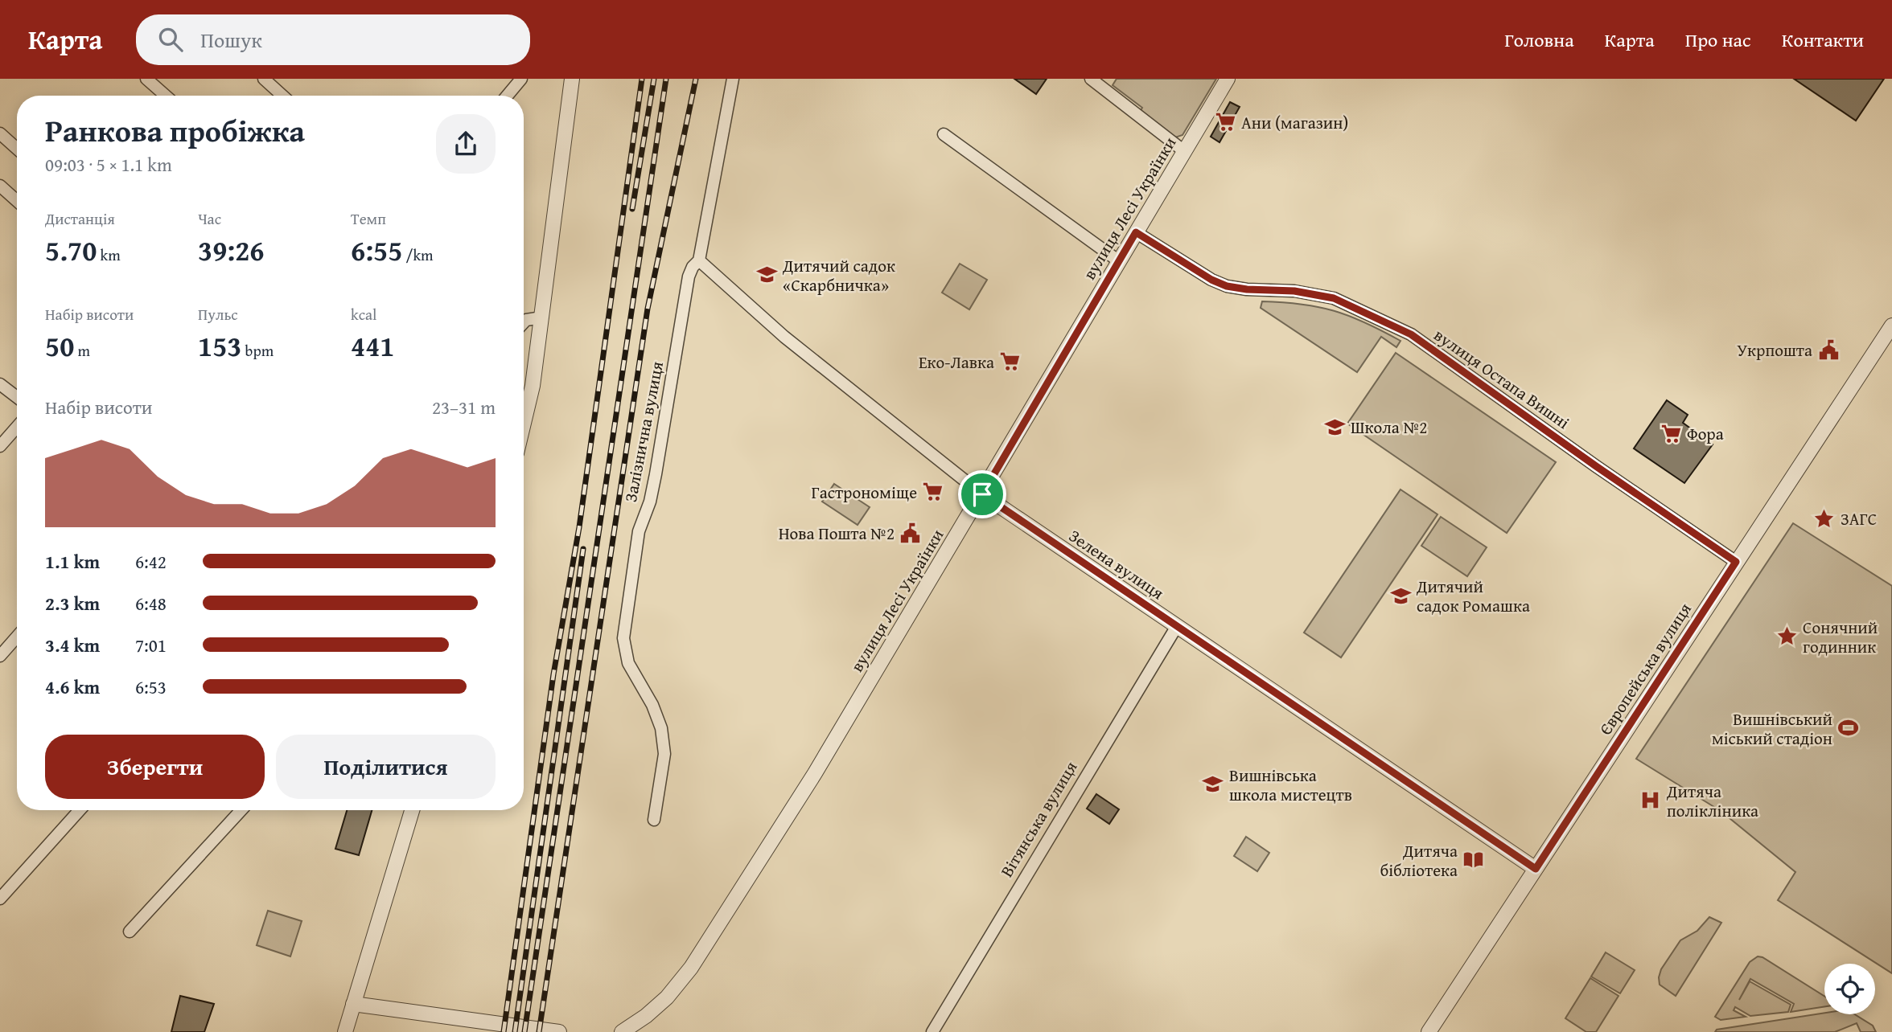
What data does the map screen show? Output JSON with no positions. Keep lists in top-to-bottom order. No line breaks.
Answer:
{"streets":{"street":["вулиця Лесі Українки","вулиця Остапа Вишні","Залізнична вулиця","Зелена вулиця","Європейська вулиця","Вітянська вулиця"]},"crossings":[["вулиця Лесі Українки","вулиця Остапа Вишні"],["вулиця Лесі Українки","Зелена вулиця"],["вулиця Остапа Вишні","Європейська вулиця"],["Залізнична вулиця","Зелена вулиця"],["Зелена вулиця","Європейська вулиця"],["Зелена вулиця","Вітянська вулиця"]],"places":{"supermarket":["Ани (магазин)","Еко-Лавка","Фора","Гастрономіще"],"school or university":["Дитячий садок «Скарбничка»","Школа №2","Дитячий садок Ромашка","Вишнівська школа мистецтв"],"public building":["Укрпошта","Нова Пошта №2"],"place":["ЗАГС","Сонячний годинник"],"sports":["Вишнівський міський стадіон"],"hospital":["Дитяча полікліника"],"library":["Дитяча бібліотека"]},"page":{"header":"Карта","search":"Пошук","nav":["Головна","Карта","Про нас","Контакти"],"heading":["Ранкова пробіжка","09:03 · 5 × 1.1 km"],"stats":[["Дистанція","5.70 km"],["Час","39:26"],["Темп","6:55 /km"],["Набір висоти","50 m"],["Пульс","153 bpm"],["kcal","441"]],"chart":["Набір висоти","23–31 m"],"list":[{"name":"1.1 km","note":"6:42"},{"name":"2.3 km","note":"6:48"},{"name":"3.4 km","note":"7:01"},{"name":"4.6 km","note":"6:53"}],"buttons":["Зберегти","Поділитися"]}}
